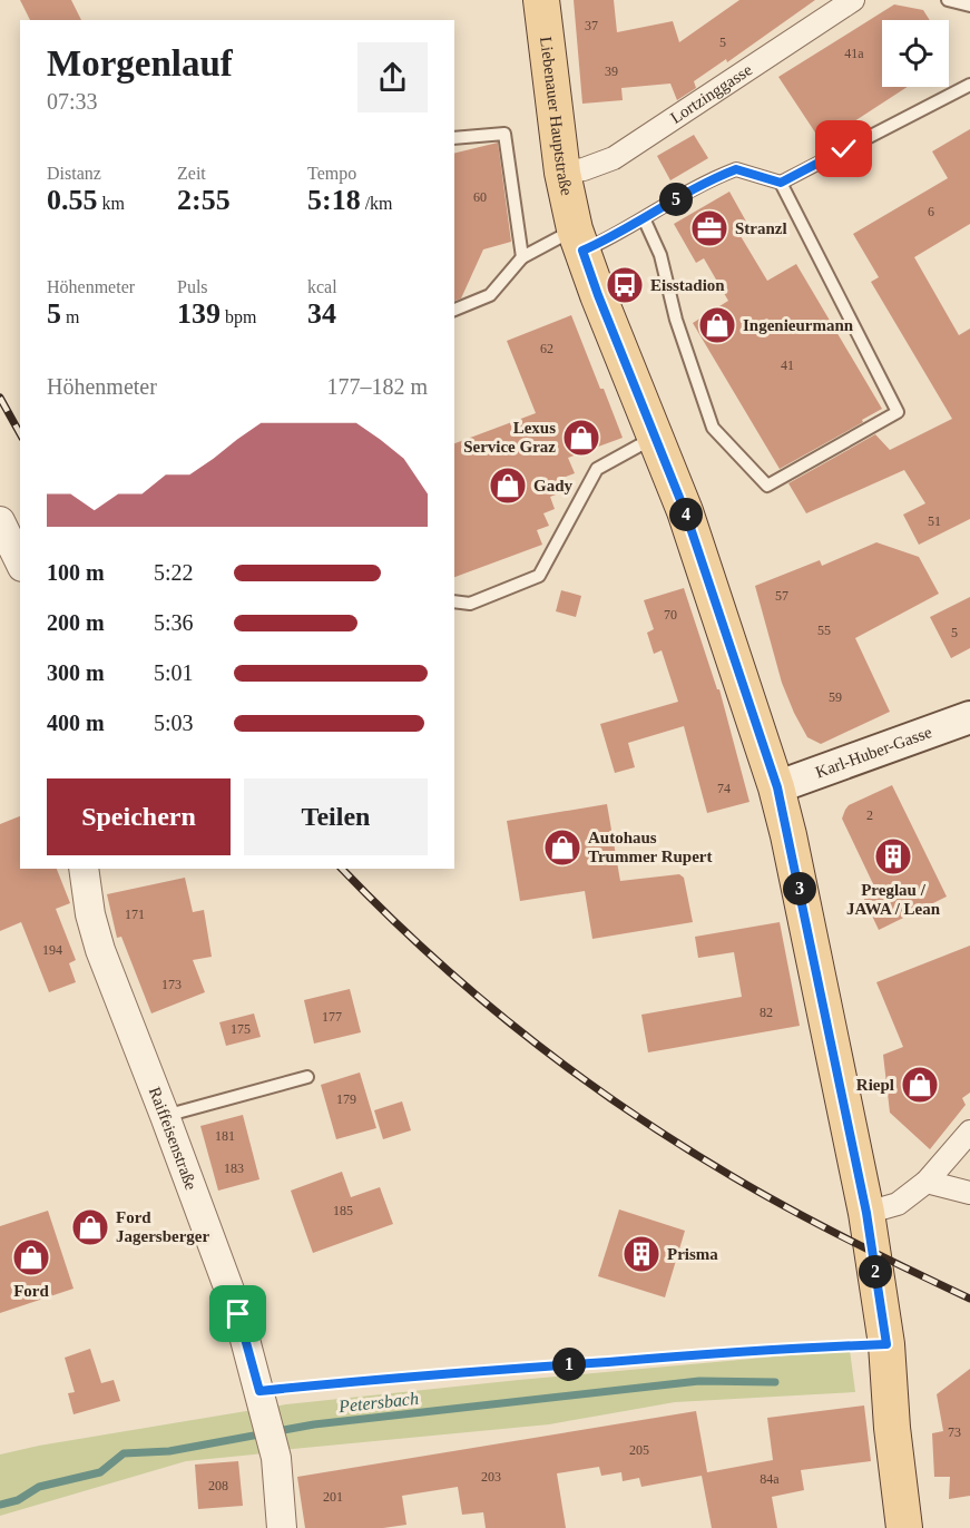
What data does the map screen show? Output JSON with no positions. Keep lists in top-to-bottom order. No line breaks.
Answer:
{"streets":{"main road":["Liebenauer Hauptstraße","Karl-Huber-Gasse"],"street":["Lortzinggasse","Raiffeisenstraße"]},"crossings":[["Lortzinggasse","Liebenauer Hauptstraße"],["Liebenauer Hauptstraße","Karl-Huber-Gasse"]],"water":["Petersbach"],"places":{"office":["Stranzl"],"bus stop":["Eisstadion"],"shop":["Ingenieurmann","Lexus Service Graz","Gady","Autohaus Trummer Rupert","Riepl","Ford Jagersberger","Ford"],"building":["Preglau / JAWA / Lean","Prisma"]},"house_numbers":["37","5","41a","39","60","6","62","41","51","57","70","55","5","59","74","2","171","194","173","82","177","175","179","181","183","185","73","205","203","84a","208","201"],"page":{"heading":["Morgenlauf","07:33"],"stats":[["Distanz","0.55 km"],["Zeit","2:55"],["Tempo","5:18 /km"],["Höhenmeter","5 m"],["Puls","139 bpm"],["kcal","34"]],"pins":["5","4","3","2","1"],"chart":["Höhenmeter","177–182 m"],"list":[{"name":"100 m","note":"5:22"},{"name":"200 m","note":"5:36"},{"name":"300 m","note":"5:01"},{"name":"400 m","note":"5:03"}],"buttons":["Speichern","Teilen"]}}
